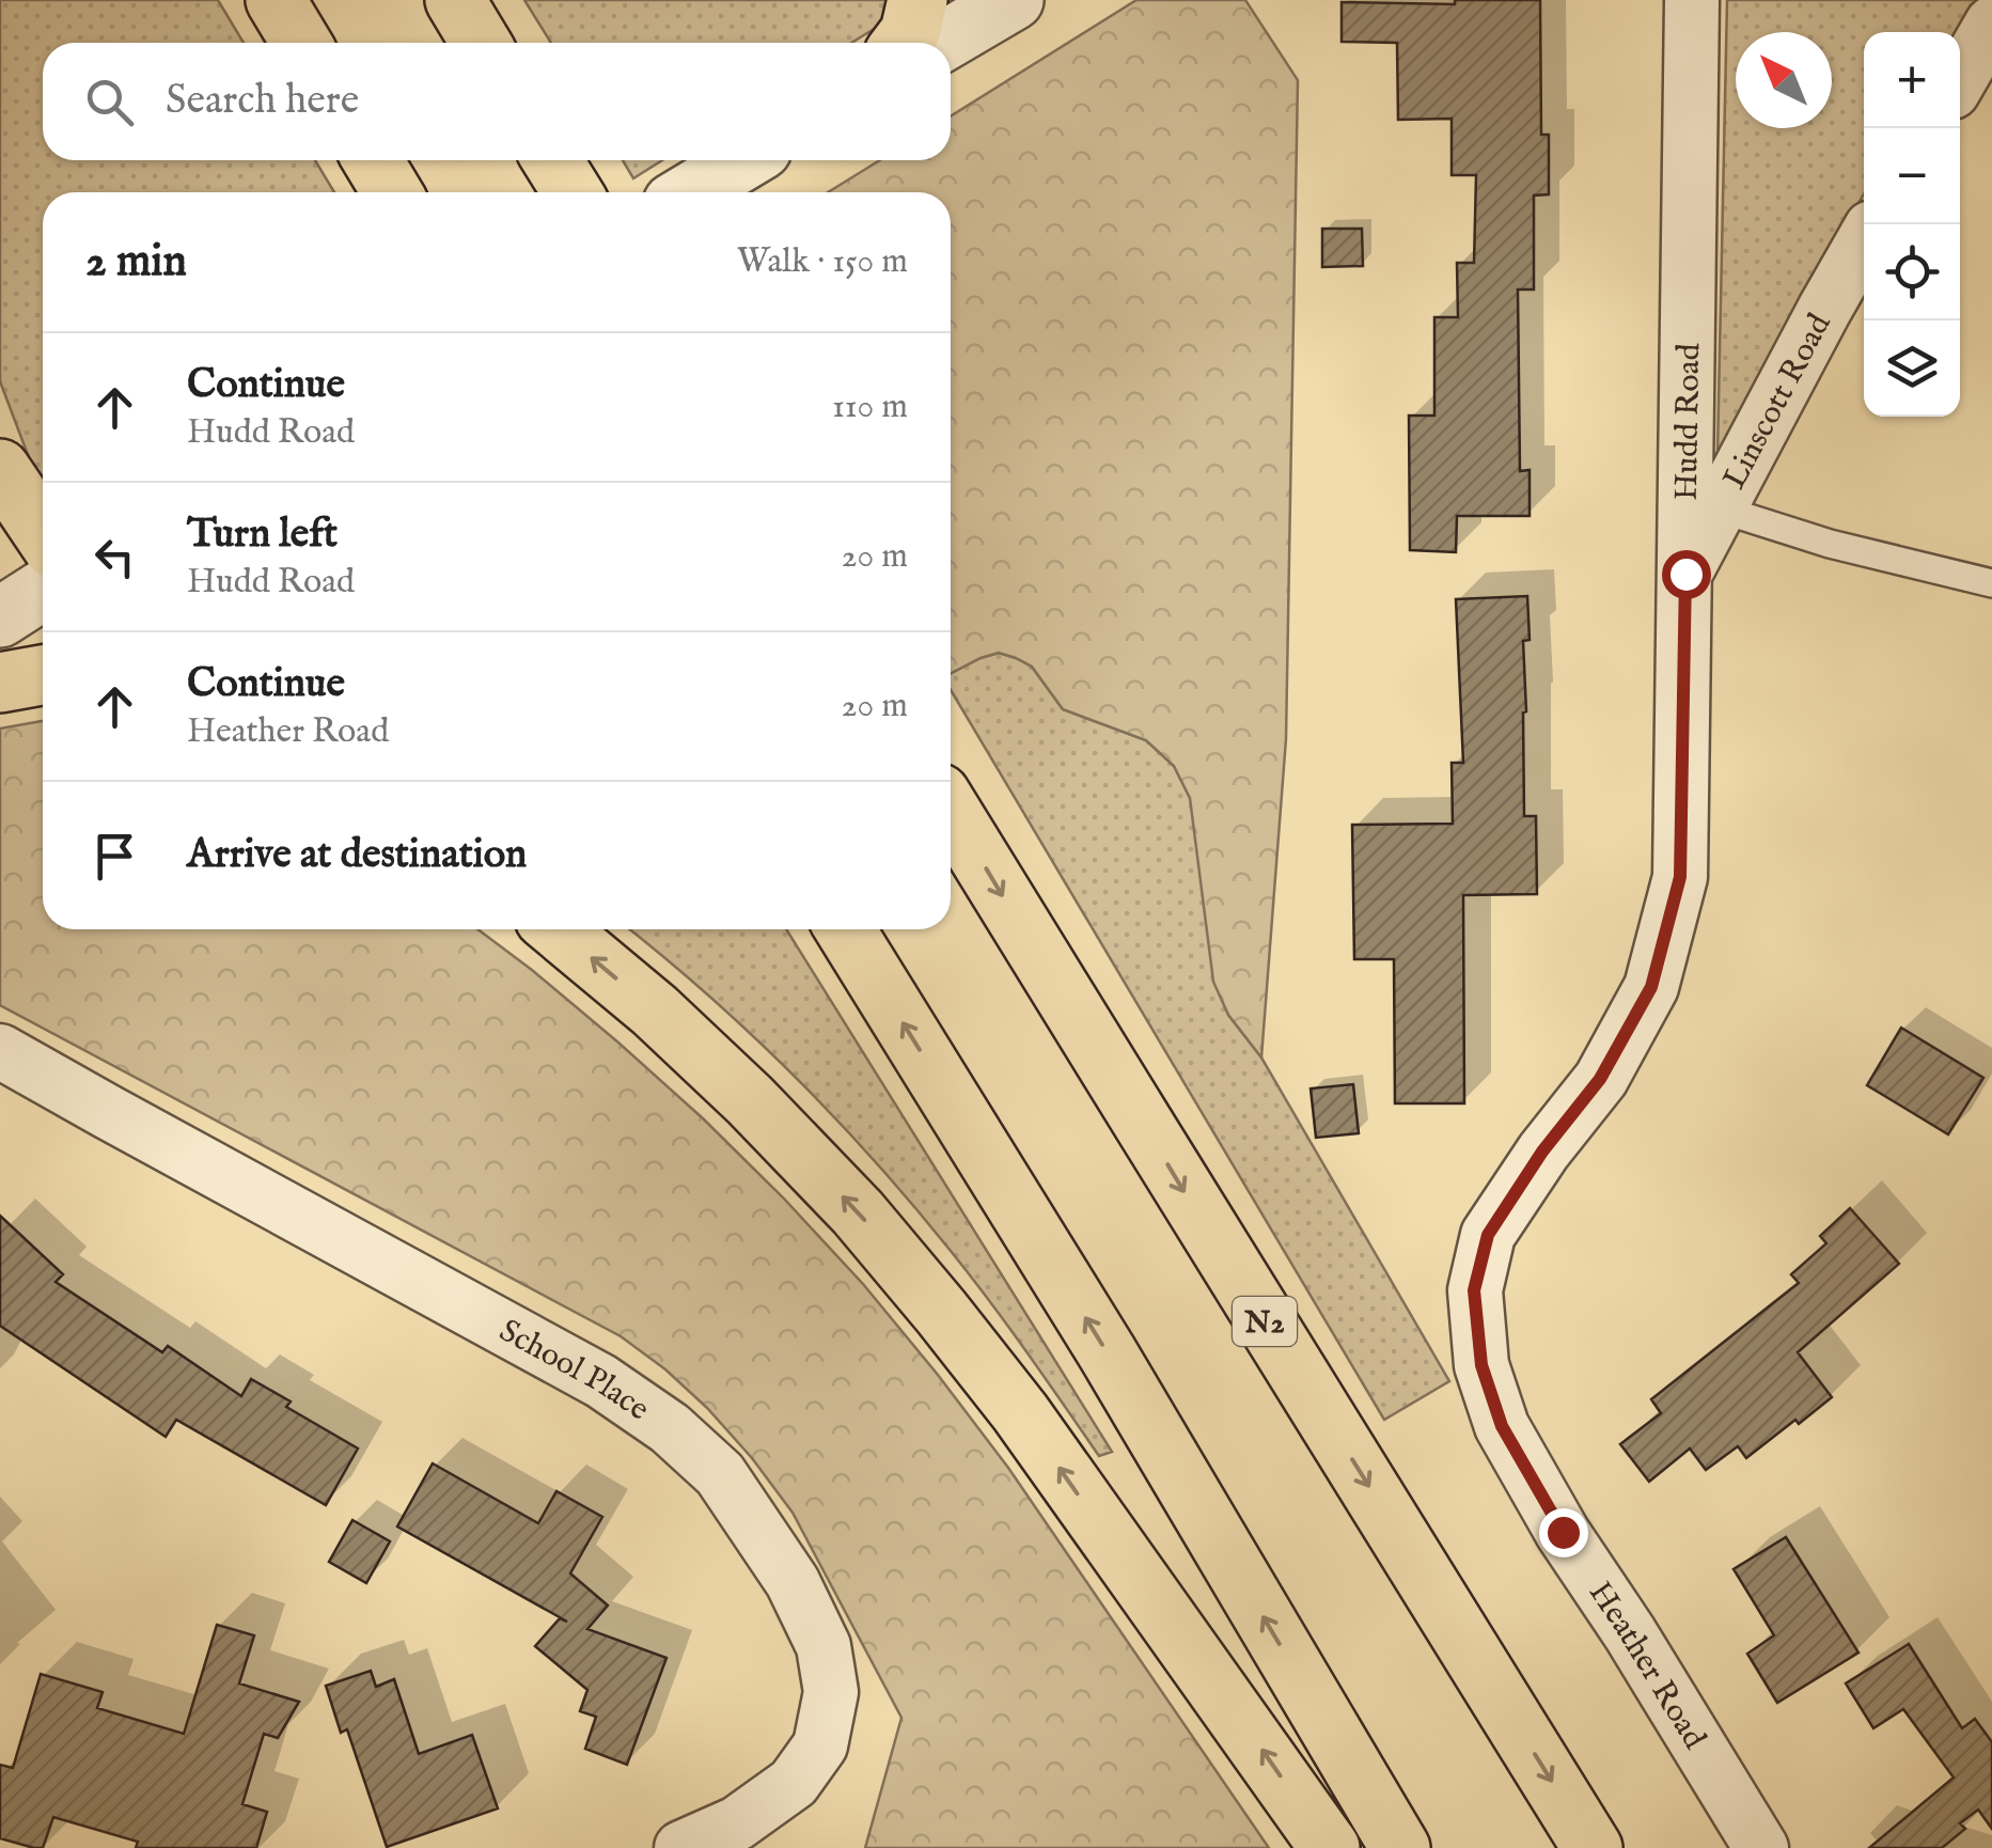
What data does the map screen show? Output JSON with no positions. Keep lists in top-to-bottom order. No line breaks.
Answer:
{"streets":{"highway":["N2"],"street":["Linscott Road","Hudd Road","School Place","Heather Road"]},"crossings":[["Linscott Road","Hudd Road"],["Hudd Road","Heather Road"]],"north":"top left","page":{"map_buttons":["+","−"],"search":"Search here","heading":["2 min","Walk · 150 m"],"list":[["Continue","Hudd Road","110 m"],["Turn left","Hudd Road","20 m"],["Continue","Heather Road","20 m"],"Arrive at destination"]}}
